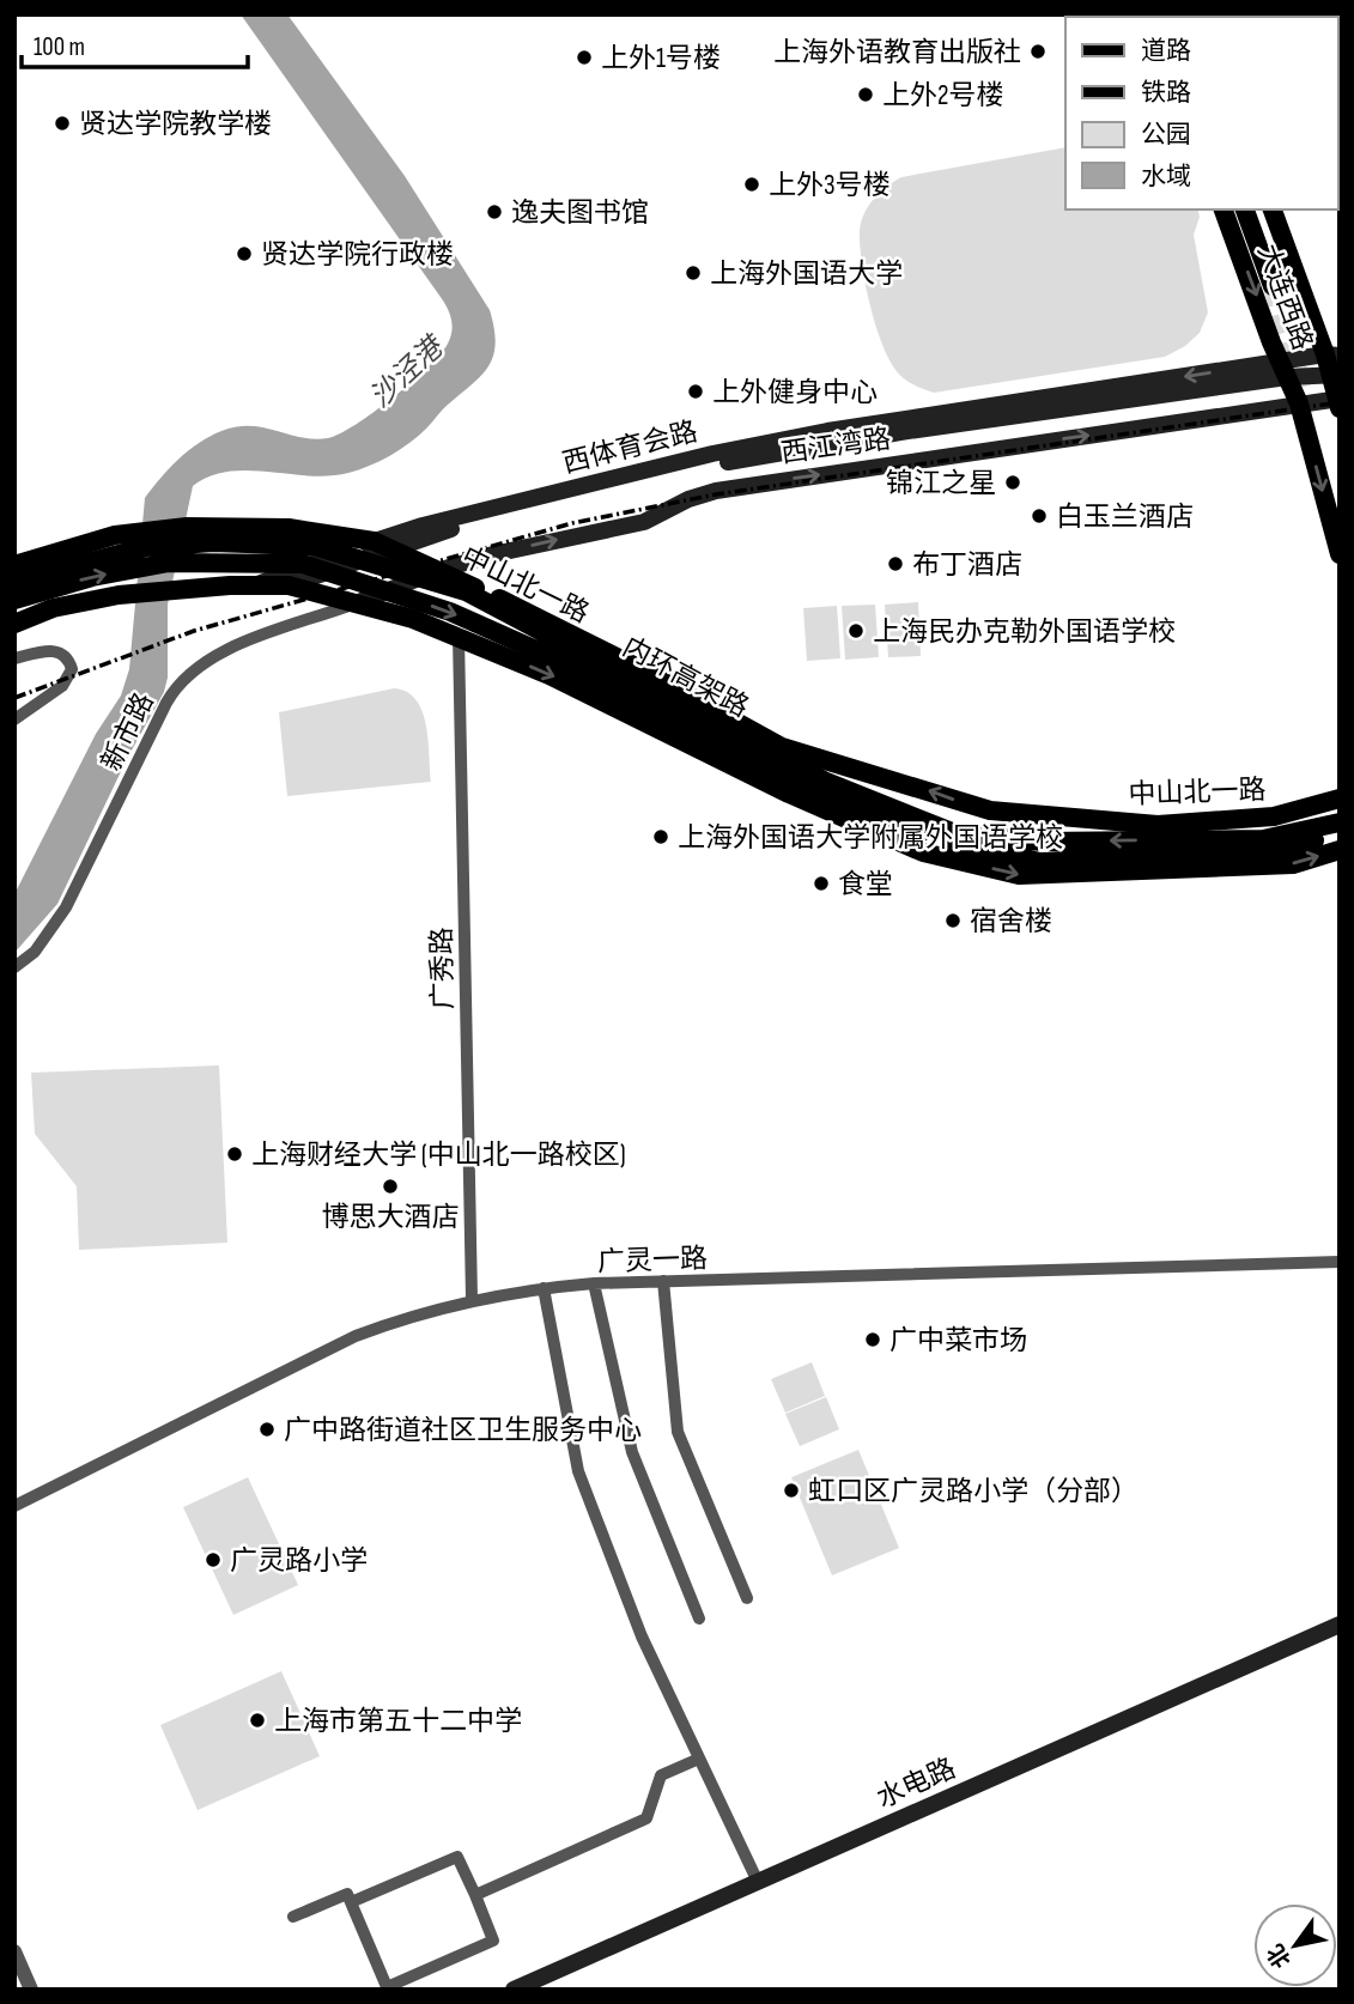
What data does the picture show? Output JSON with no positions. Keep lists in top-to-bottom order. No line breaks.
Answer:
{"streets":{"main road":["大连西路","西江湾路","西体育会路","中山北一路","内环高架路","水电路"],"street":["新市路","广秀路","广灵一路"]},"crossings":[["大连西路","西江湾路"],["大连西路","西体育会路"],["西江湾路","中山北一路"],["西江湾路","新市路"],["西体育会路","中山北一路"],["广秀路","广灵一路"]],"one_way":["西江湾路"],"water":["沙泾港"],"places":["上海外语教育出版社","上外1号楼","上外2号楼","贤达学院教学楼","上外3号楼","逸夫图书馆","贤达学院行政楼","上海外国语大学","上外健身中心","锦江之星","白玉兰酒店","布丁酒店","上海民办克勒外国语学校","上海外国语大学附属外国语学校","食堂","宿舍楼","上海财经大学 (中山北一路校区)","博思大酒店","广中菜市场","广中路街道社区卫生服务中心","虹口区广灵路小学（分部）","广灵路小学","上海市第五十二中学"],"legend":["道路","铁路","公园","水域"],"scale_bar":"100 m","north":"bottom left"}
